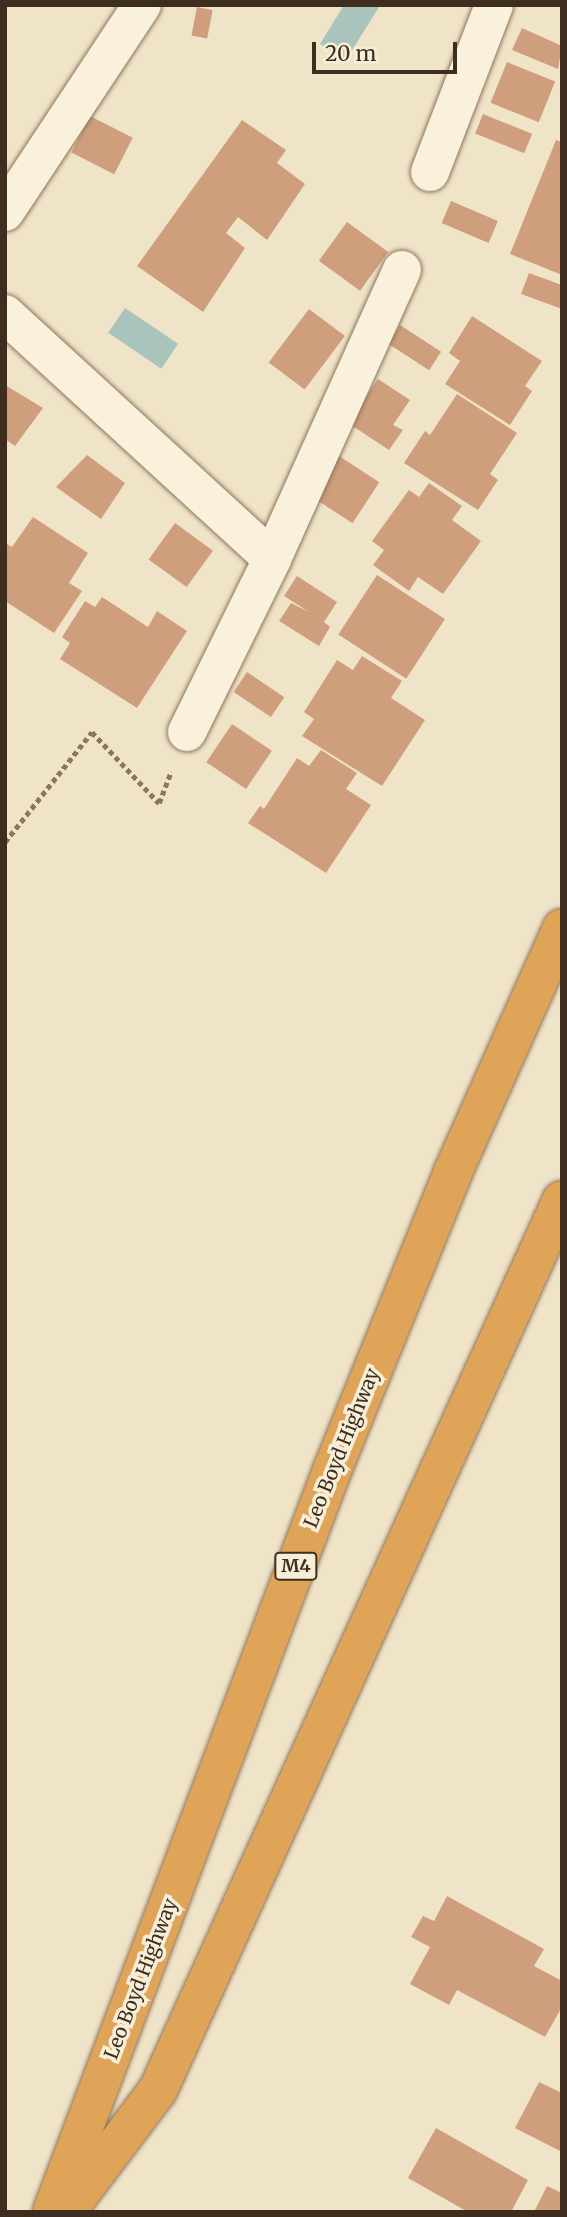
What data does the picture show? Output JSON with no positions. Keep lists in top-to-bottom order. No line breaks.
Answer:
{"streets":{"highway":["Leo Boyd Highway","M4"]},"scale_bar":"20 m"}
